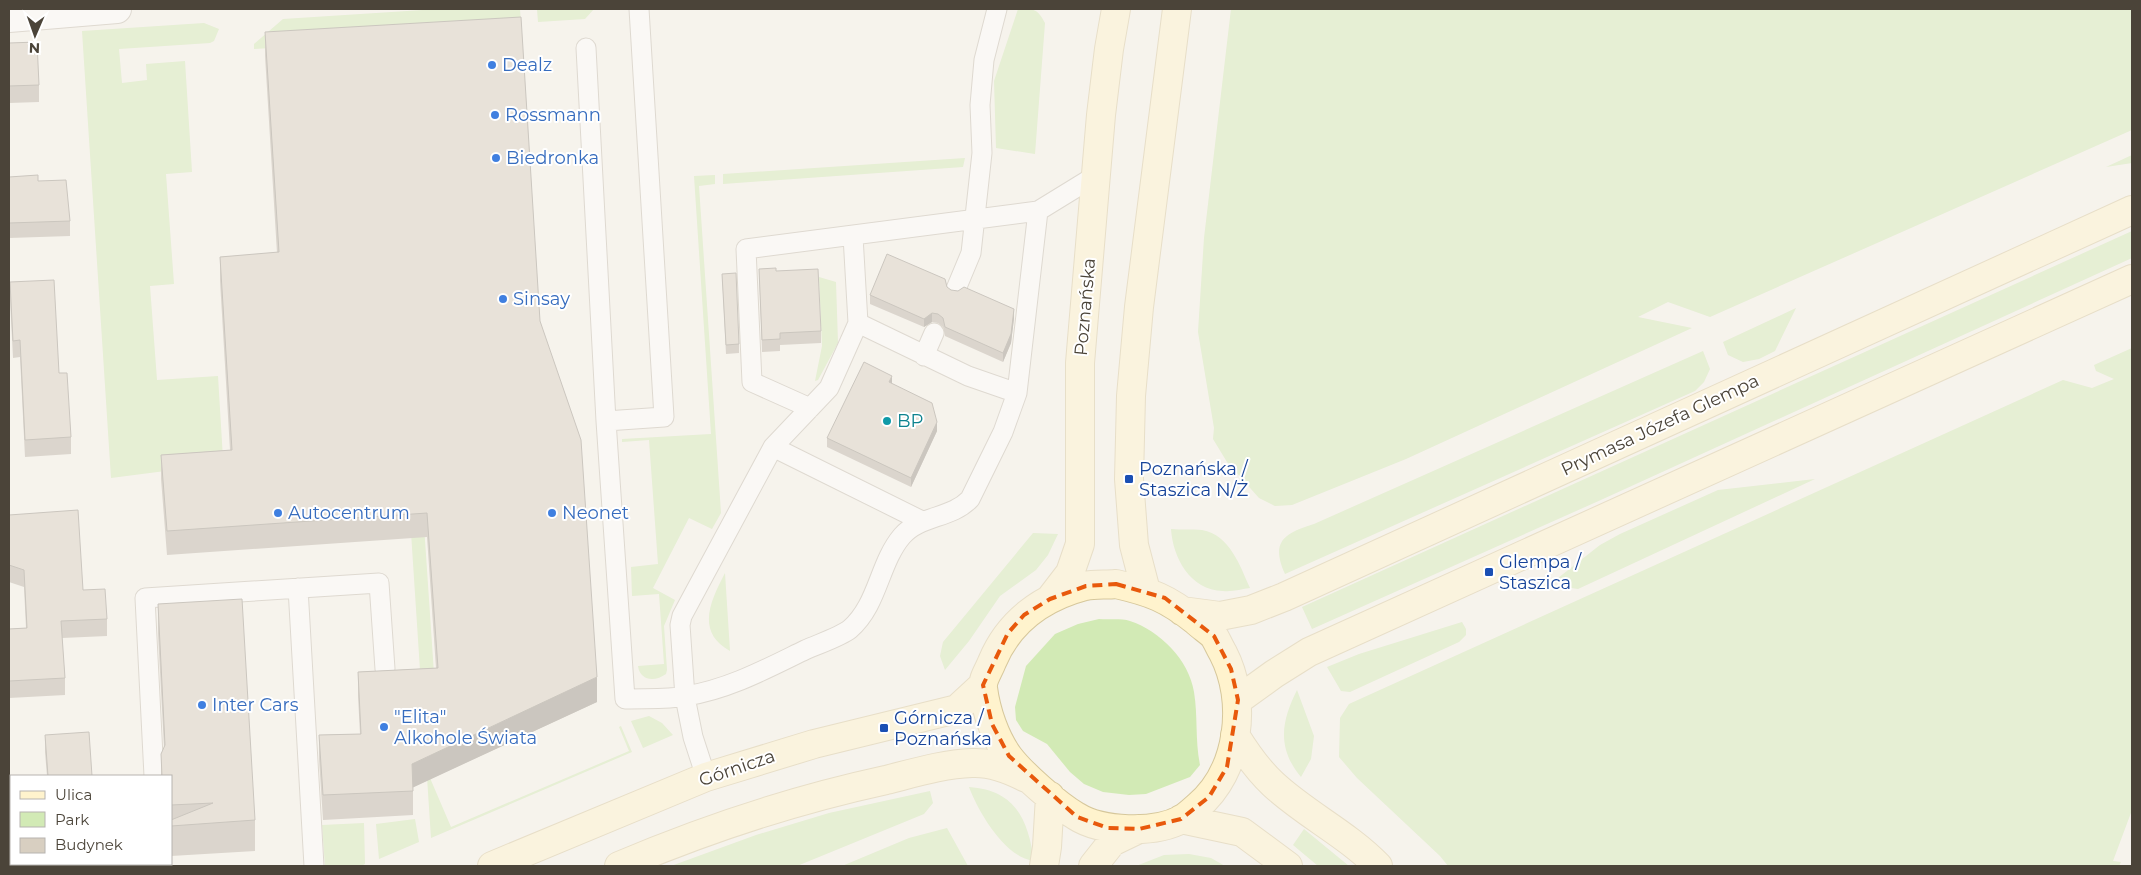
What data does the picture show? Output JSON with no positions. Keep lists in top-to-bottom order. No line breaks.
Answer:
{"streets":{"street":["Poznańska","Prymasa Józefa Glempa","Górnicza"]},"places":{"other":["Dealz","Rossmann","Biedronka","Sinsay","BP","Autocentrum","Neonet","Inter Cars","\"Elita\" Alkohole Świata"],"transit":["Poznańska / Staszica N/Ż","Glempa / Staszica","Górnicza / Poznańska"]},"legend":["Ulica","Park","Budynek"],"north":"bottom"}
